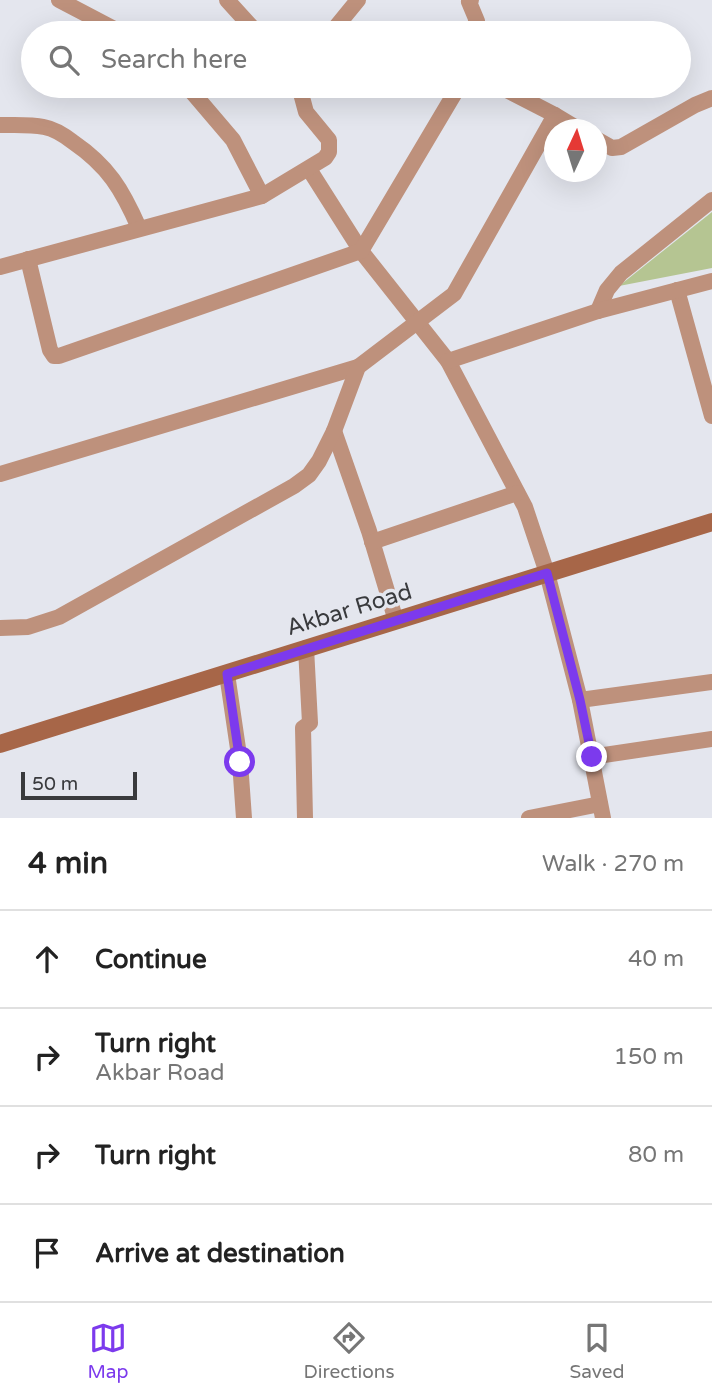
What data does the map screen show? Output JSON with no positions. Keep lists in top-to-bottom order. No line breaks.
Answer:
{"streets":{"main road":["Akbar Road"]},"scale_bar":"50 m","north":"top","page":{"search":"Search here","scale":"50 m","heading":["4 min","Walk · 270 m"],"list":[["Continue","40 m"],["Turn right","Akbar Road","150 m"],["Turn right","80 m"],"Arrive at destination"],"nav":["Map","Directions","Saved"]}}
